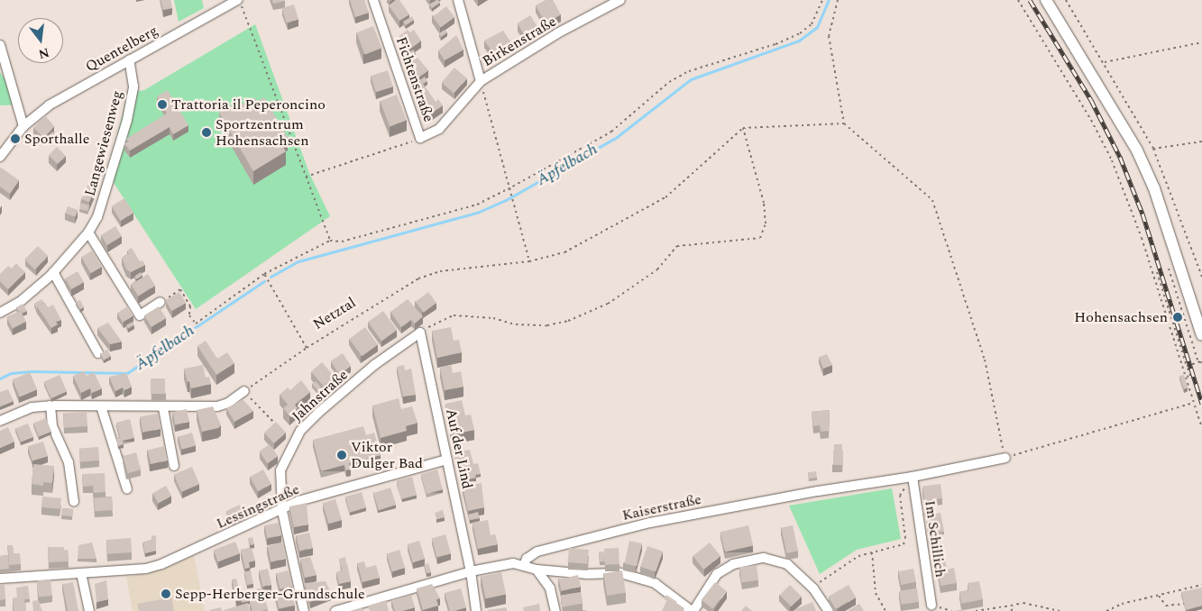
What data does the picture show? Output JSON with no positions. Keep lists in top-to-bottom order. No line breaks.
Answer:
{"streets":{"street":["Birkenstraße","Quentelberg","Fichtenstraße","Langewiesenweg","Jahnstraße","Auf der Lind","Lessingstraße","Kaiserstraße","Im Schillich"],"path":["Netztal"]},"crossings":[["Birkenstraße","Fichtenstraße"],["Quentelberg","Langewiesenweg"],["Jahnstraße","Auf der Lind"],["Jahnstraße","Lessingstraße"],["Auf der Lind","Lessingstraße"],["Kaiserstraße","Im Schillich"]],"water":["Äpfelbach"],"places":["Trattoria il Peperoncino","Sportzentrum Hohensachsen","Sporthalle","Hohensachsen","Viktor Dulger Bad","Sepp-Herberger-Grundschule"],"north":"bottom"}
